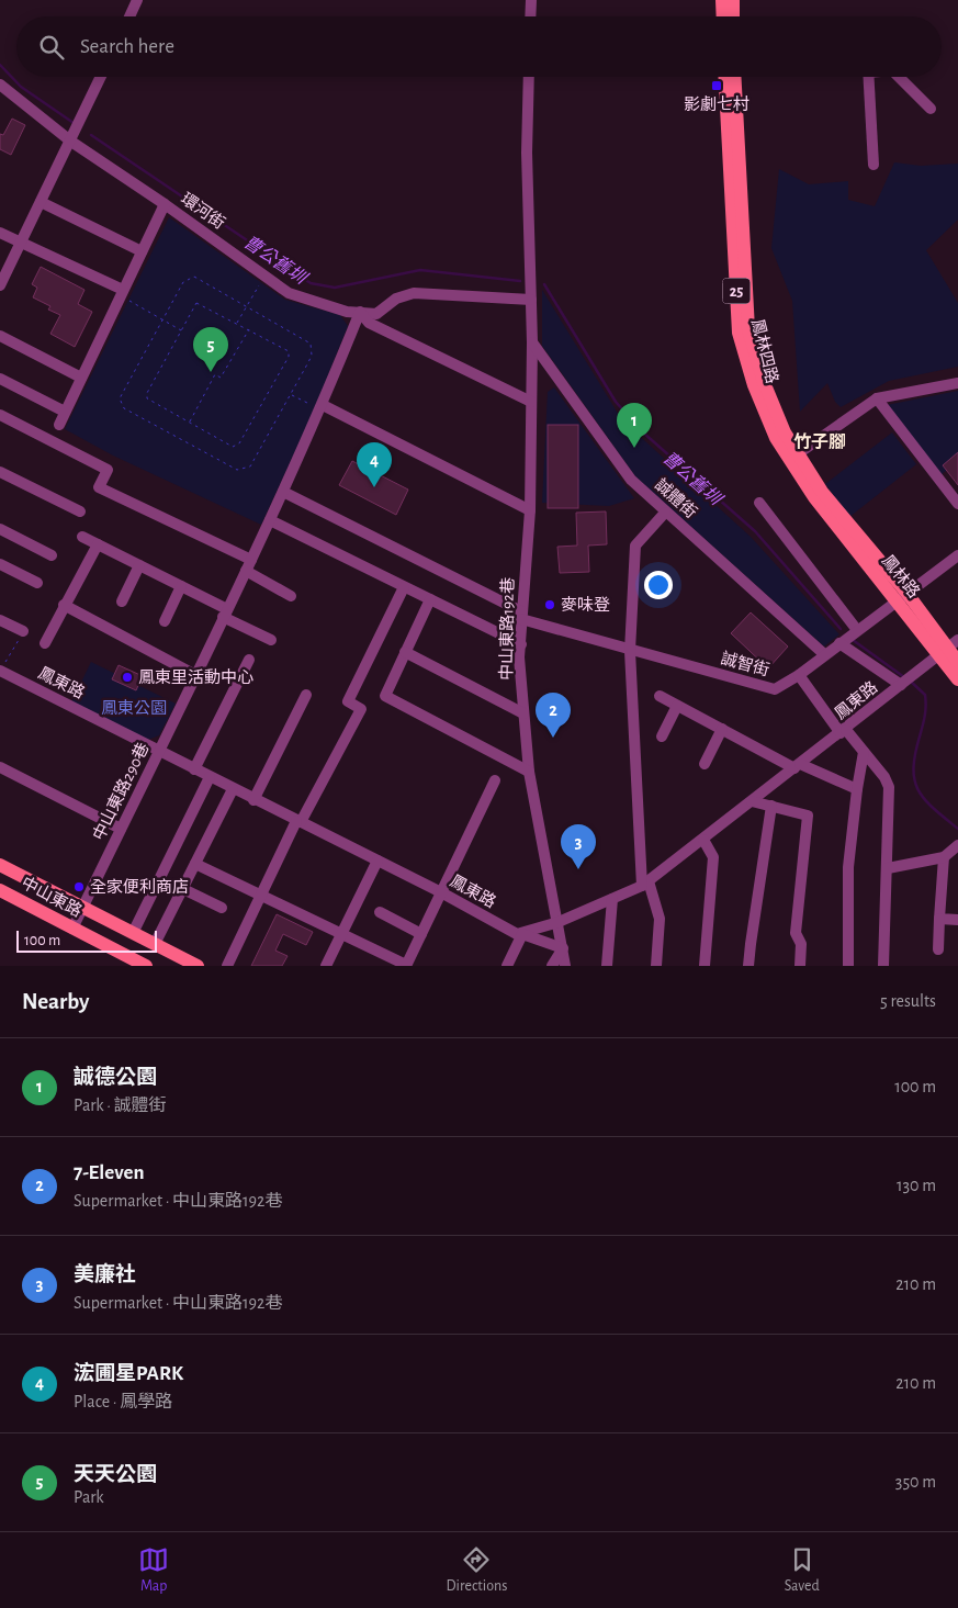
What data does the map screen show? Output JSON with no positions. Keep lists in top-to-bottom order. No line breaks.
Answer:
{"streets":{"main road":["25","鳳林四路","鳳林路","中山東路"],"street":["環河街","誠體街","中山東路192巷","誠智街","鳳東路","中山東路290巷"]},"crossings":[["環河街","中山東路192巷"],["環河街","中山東路290巷"],["鳳林四路","鳳林路"],["誠體街","中山東路192巷"],["誠體街","誠智街"],["鳳林路","誠智街"],["鳳林路","鳳東路"],["中山東路192巷","誠智街"],["中山東路192巷","鳳東路"],["誠智街","中山東路290巷"],["鳳東路","中山東路290巷"],["中山東路290巷","中山東路"]],"districts":["竹子腳"],"water":["曹公舊圳"],"parks":["鳳東公園"],"places":{"transit":["影劇七村"],"other":["麥味登","鳳東里活動中心","全家便利商店"]},"scale_bar":"100 m","page":{"search":"Search here","pins":["5","1","4","2","3"],"scale":"100 m","heading":["Nearby","5 results"],"list":[{"mark":"1","name":"誠德公園","note":"Park · 誠體街","value":"100 m"},{"mark":"2","name":"7-Eleven","note":"Supermarket · 中山東路192巷","value":"130 m"},{"mark":"3","name":"美廉社","note":"Supermarket · 中山東路192巷","value":"210 m"},{"mark":"4","name":"浤圃星PARK","note":"Place · 鳳學路","value":"210 m"},{"mark":"5","name":"天天公園","note":"Park","value":"350 m"}],"nav":["Map","Directions","Saved"]}}
